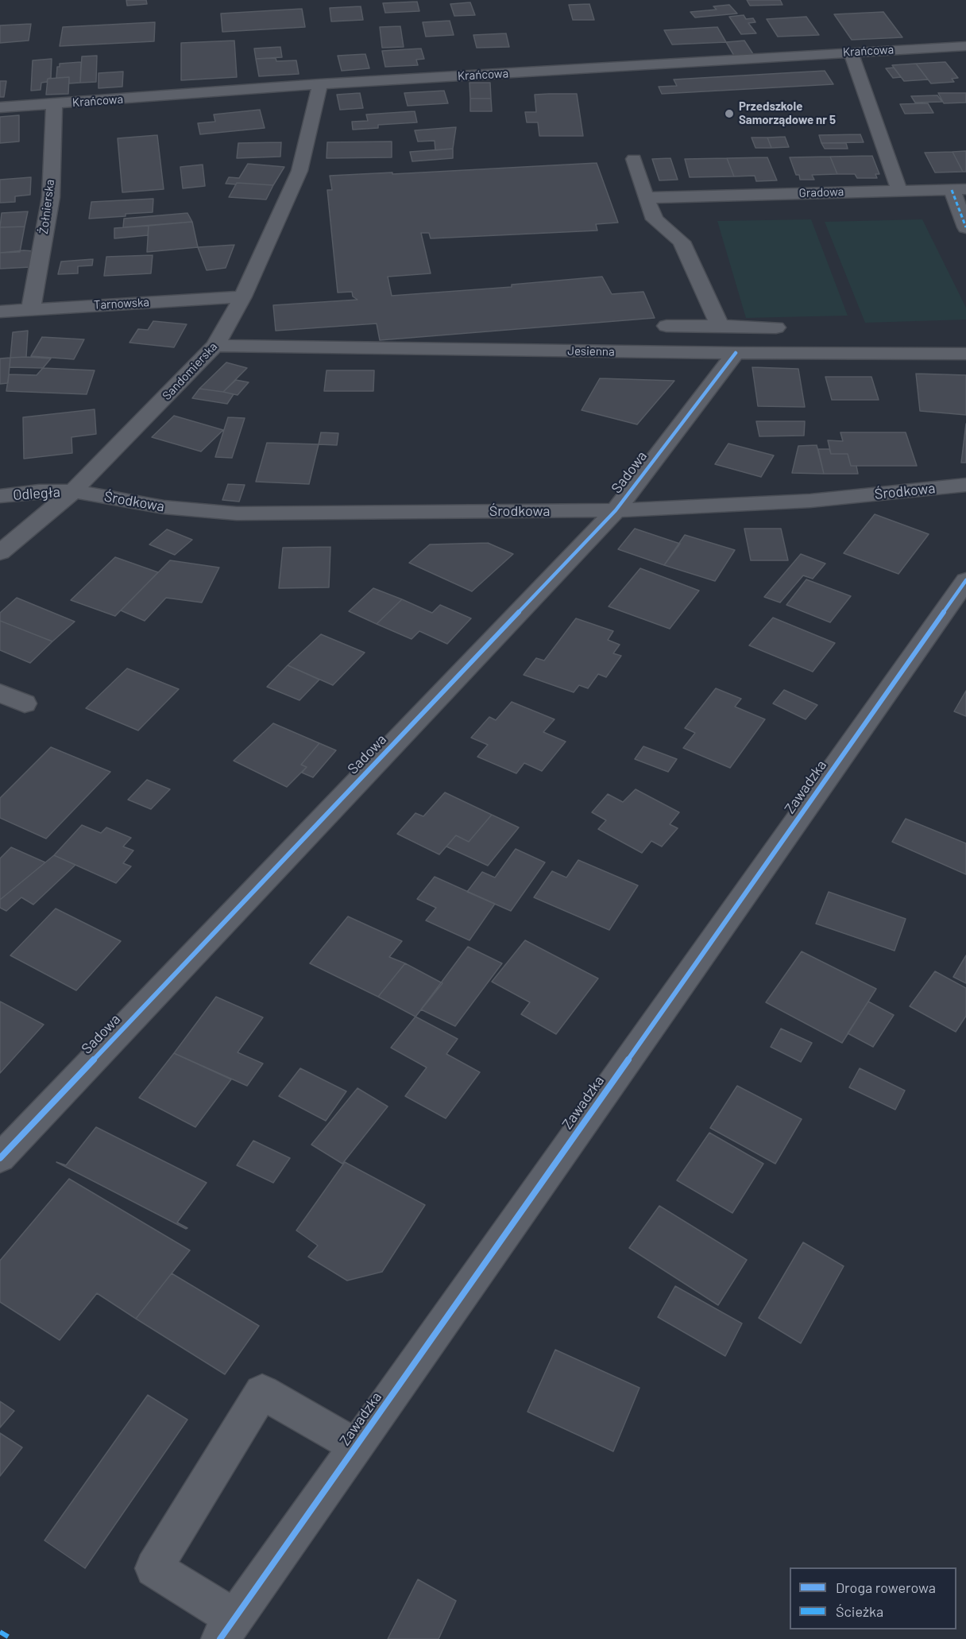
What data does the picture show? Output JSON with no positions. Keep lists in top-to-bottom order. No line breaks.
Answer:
{"streets":{"street":["Krańcowa","Gradowa","Żołnierska","Tarnowska","Jesienna","Sandomierska","Sadowa","Środkowa","Odległa","Zawadzka"]},"crossings":[["Krańcowa","Żołnierska"],["Krańcowa","Sandomierska"],["Żołnierska","Tarnowska"],["Tarnowska","Sandomierska"],["Jesienna","Sandomierska"],["Jesienna","Sadowa"],["Sandomierska","Środkowa"],["Sandomierska","Odległa"],["Sadowa","Środkowa"],["Środkowa","Odległa"]],"places":["Przedszkole Samorządowe nr 5"],"legend":["Droga rowerowa","Ścieżka"]}
